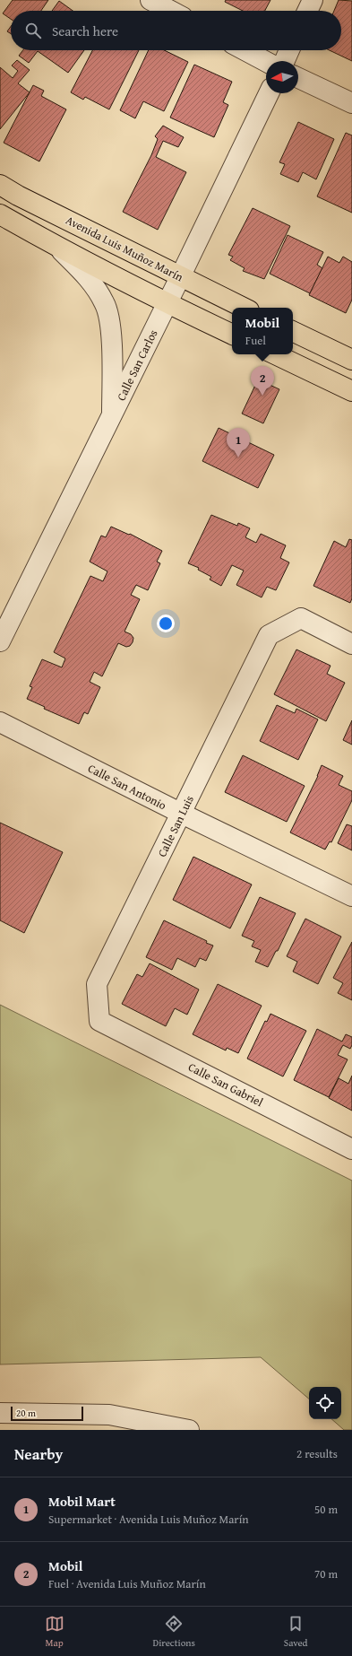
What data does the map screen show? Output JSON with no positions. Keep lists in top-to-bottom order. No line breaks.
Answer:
{"streets":{"main road":["Avenida Luis Muñoz Marín"],"street":["Calle San Carlos","Calle San Antonio","Calle San Luis","Calle San Gabriel"]},"crossings":[["Avenida Luis Muñoz Marín","Calle San Carlos"],["Calle San Antonio","Calle San Luis"],["Calle San Luis","Calle San Gabriel"]],"scale_bar":"20 m","north":"left","page":{"search":"Search here","popup":["Mobil","Fuel"],"pins":["2","1"],"scale":"20 m","heading":["Nearby","2 results"],"list":[{"mark":"1","name":"Mobil Mart","note":"Supermarket · Avenida Luis Muñoz Marín","value":"50 m"},{"mark":"2","name":"Mobil","note":"Fuel · Avenida Luis Muñoz Marín","value":"70 m"}],"nav":["Map","Directions","Saved"]}}
